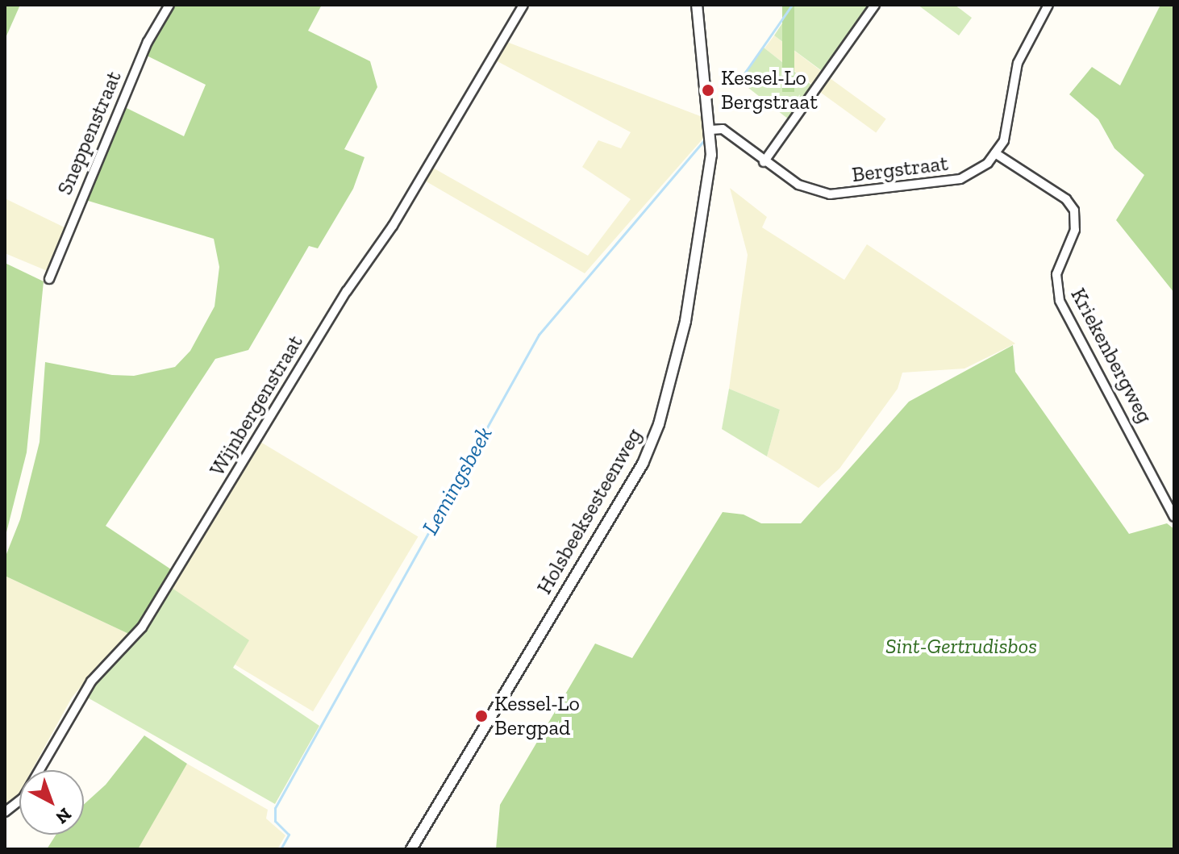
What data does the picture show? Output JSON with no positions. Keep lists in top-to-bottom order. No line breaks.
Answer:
{"streets":{"street":["Sneppenstraat","Bergstraat","Kriekenbergweg","Wijnbergenstraat","Holsbeeksesteenweg"]},"crossings":[["Bergstraat","Kriekenbergweg"],["Bergstraat","Holsbeeksesteenweg"]],"water":["Lemingsbeek"],"parks":["Sint-Gertrudisbos"],"places":["Kessel-Lo Bergstraat","Kessel-Lo Bergpad"],"north":"bottom right"}
